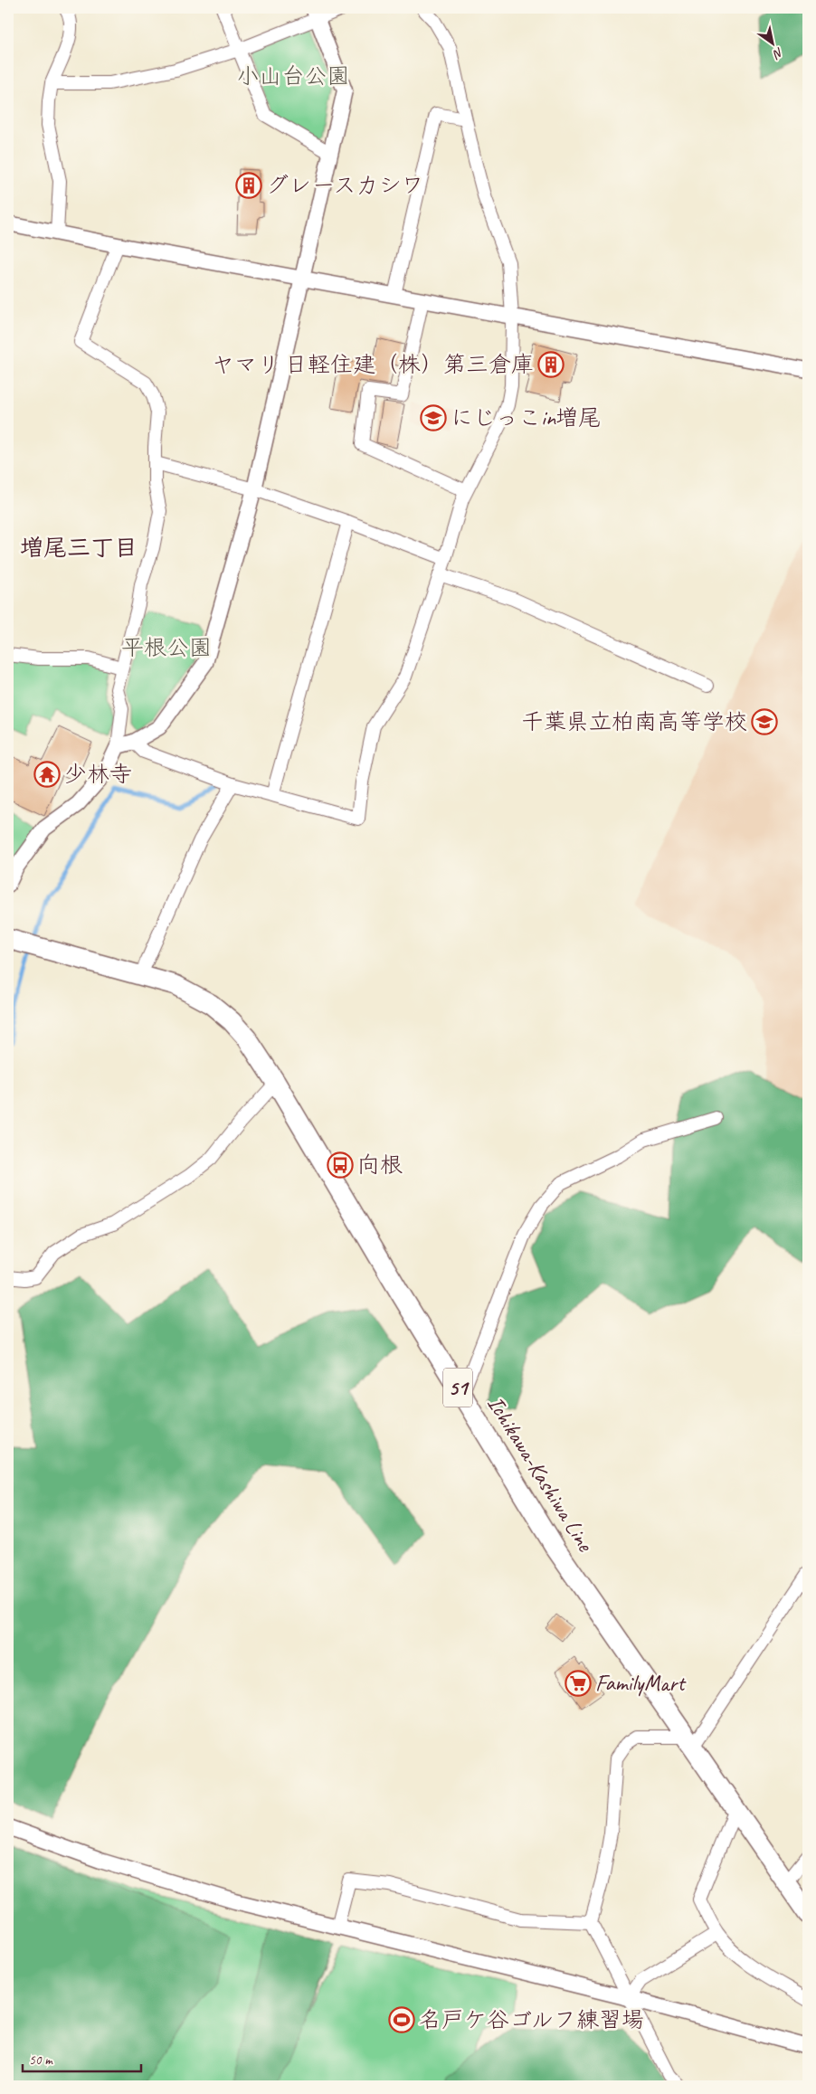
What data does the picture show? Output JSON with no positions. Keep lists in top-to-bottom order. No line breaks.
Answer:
{"streets":{"main road":["51","Ichikawa-Kashiwa Line"]},"districts":["増尾三丁目"],"parks":["小山台公園","平根公園"],"places":{"building":["グレースカシワ","ヤマリ 日軽住建（株）第三倉庫"],"school or university":["にじっこin増尾","千葉県立柏南高等学校"],"temple":["少林寺"],"bus stop":["向根"],"supermarket":["FamilyMart"],"sports":["名戸ケ谷ゴルフ練習場"]},"scale_bar":"50 m","north":"bottom right"}
